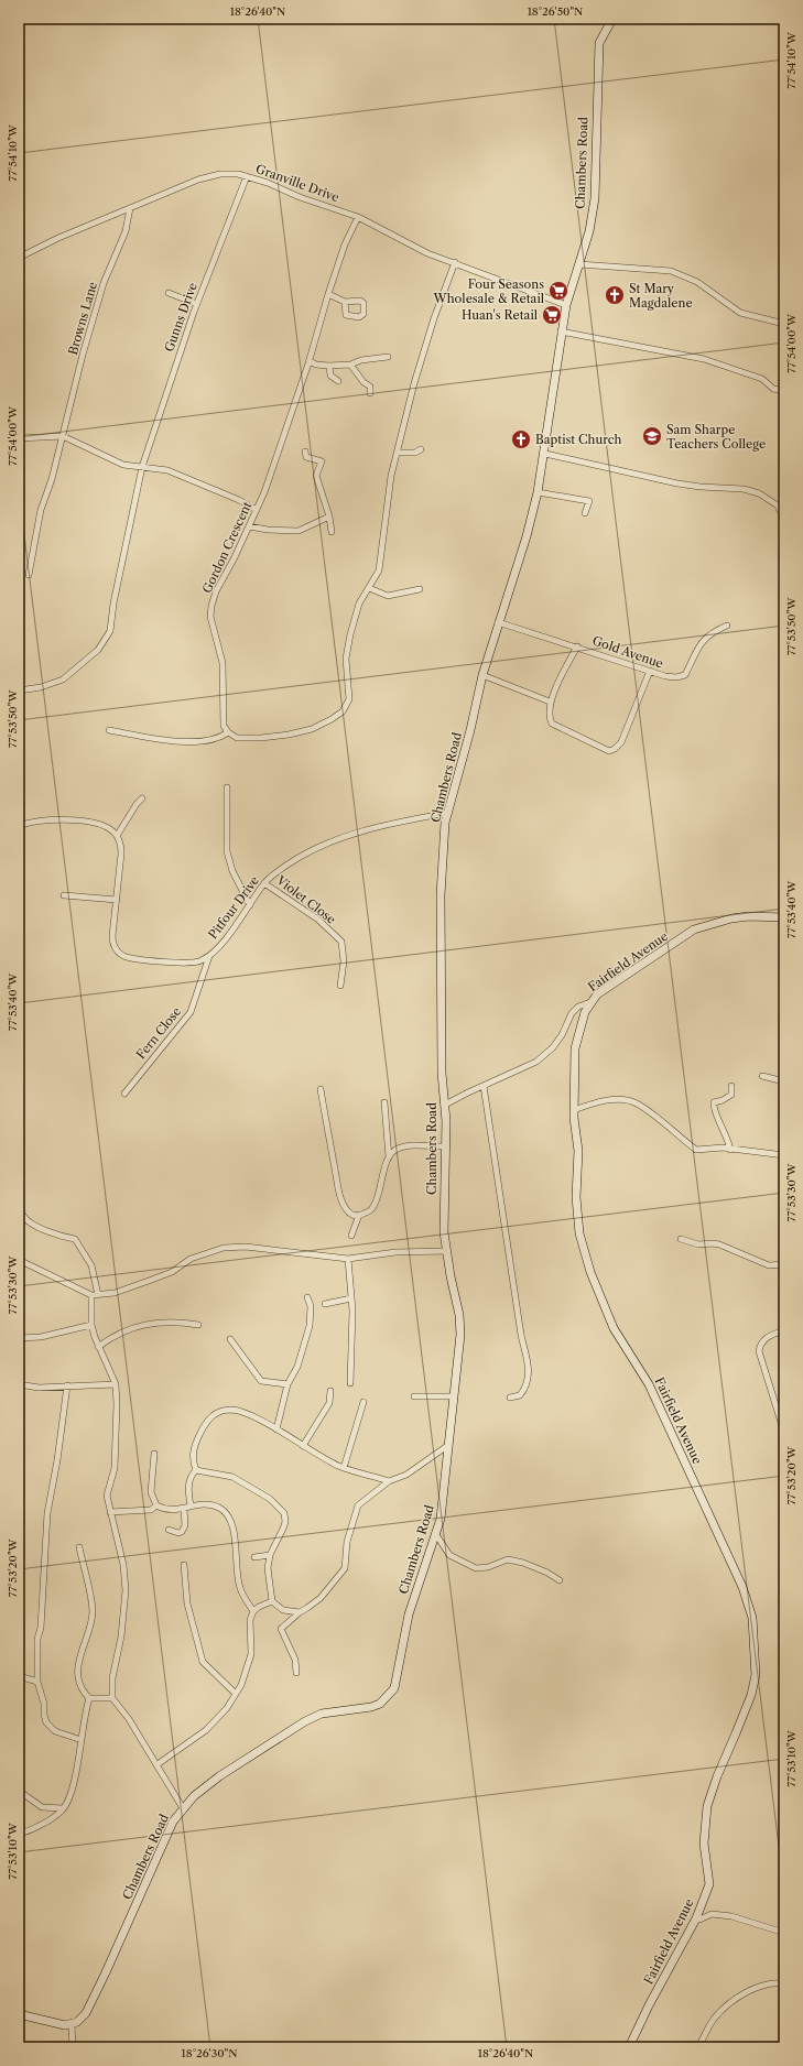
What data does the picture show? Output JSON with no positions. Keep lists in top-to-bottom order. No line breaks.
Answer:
{"streets":{"street":["Chambers Road","Granville Drive","Gunns Drive","Browns Lane","Gordon Crescent","Gold Avenue","Violet Close","Pitfour Drive","Fairfield Avenue","Fern Close"]},"crossings":[["Chambers Road","Granville Drive"],["Chambers Road","Gold Avenue"],["Chambers Road","Pitfour Drive"],["Granville Drive","Gunns Drive"],["Granville Drive","Browns Lane"],["Granville Drive","Gordon Crescent"],["Violet Close","Pitfour Drive"],["Pitfour Drive","Fern Close"]],"places":{"supermarket":["Four Seasons Wholesale & Retail","Huan's Retail"],"church":["St Mary Magdalene","Baptist Church"],"school or university":["Sam Sharpe Teachers College"]},"coordinates":["18°26'40\"N","18°26'50\"N","77°54'10\"W","77°54'00\"W","77°53'50\"W","77°53'40\"W","77°53'30\"W","77°53'20\"W","77°53'10\"W","18°26'30\"N"]}
